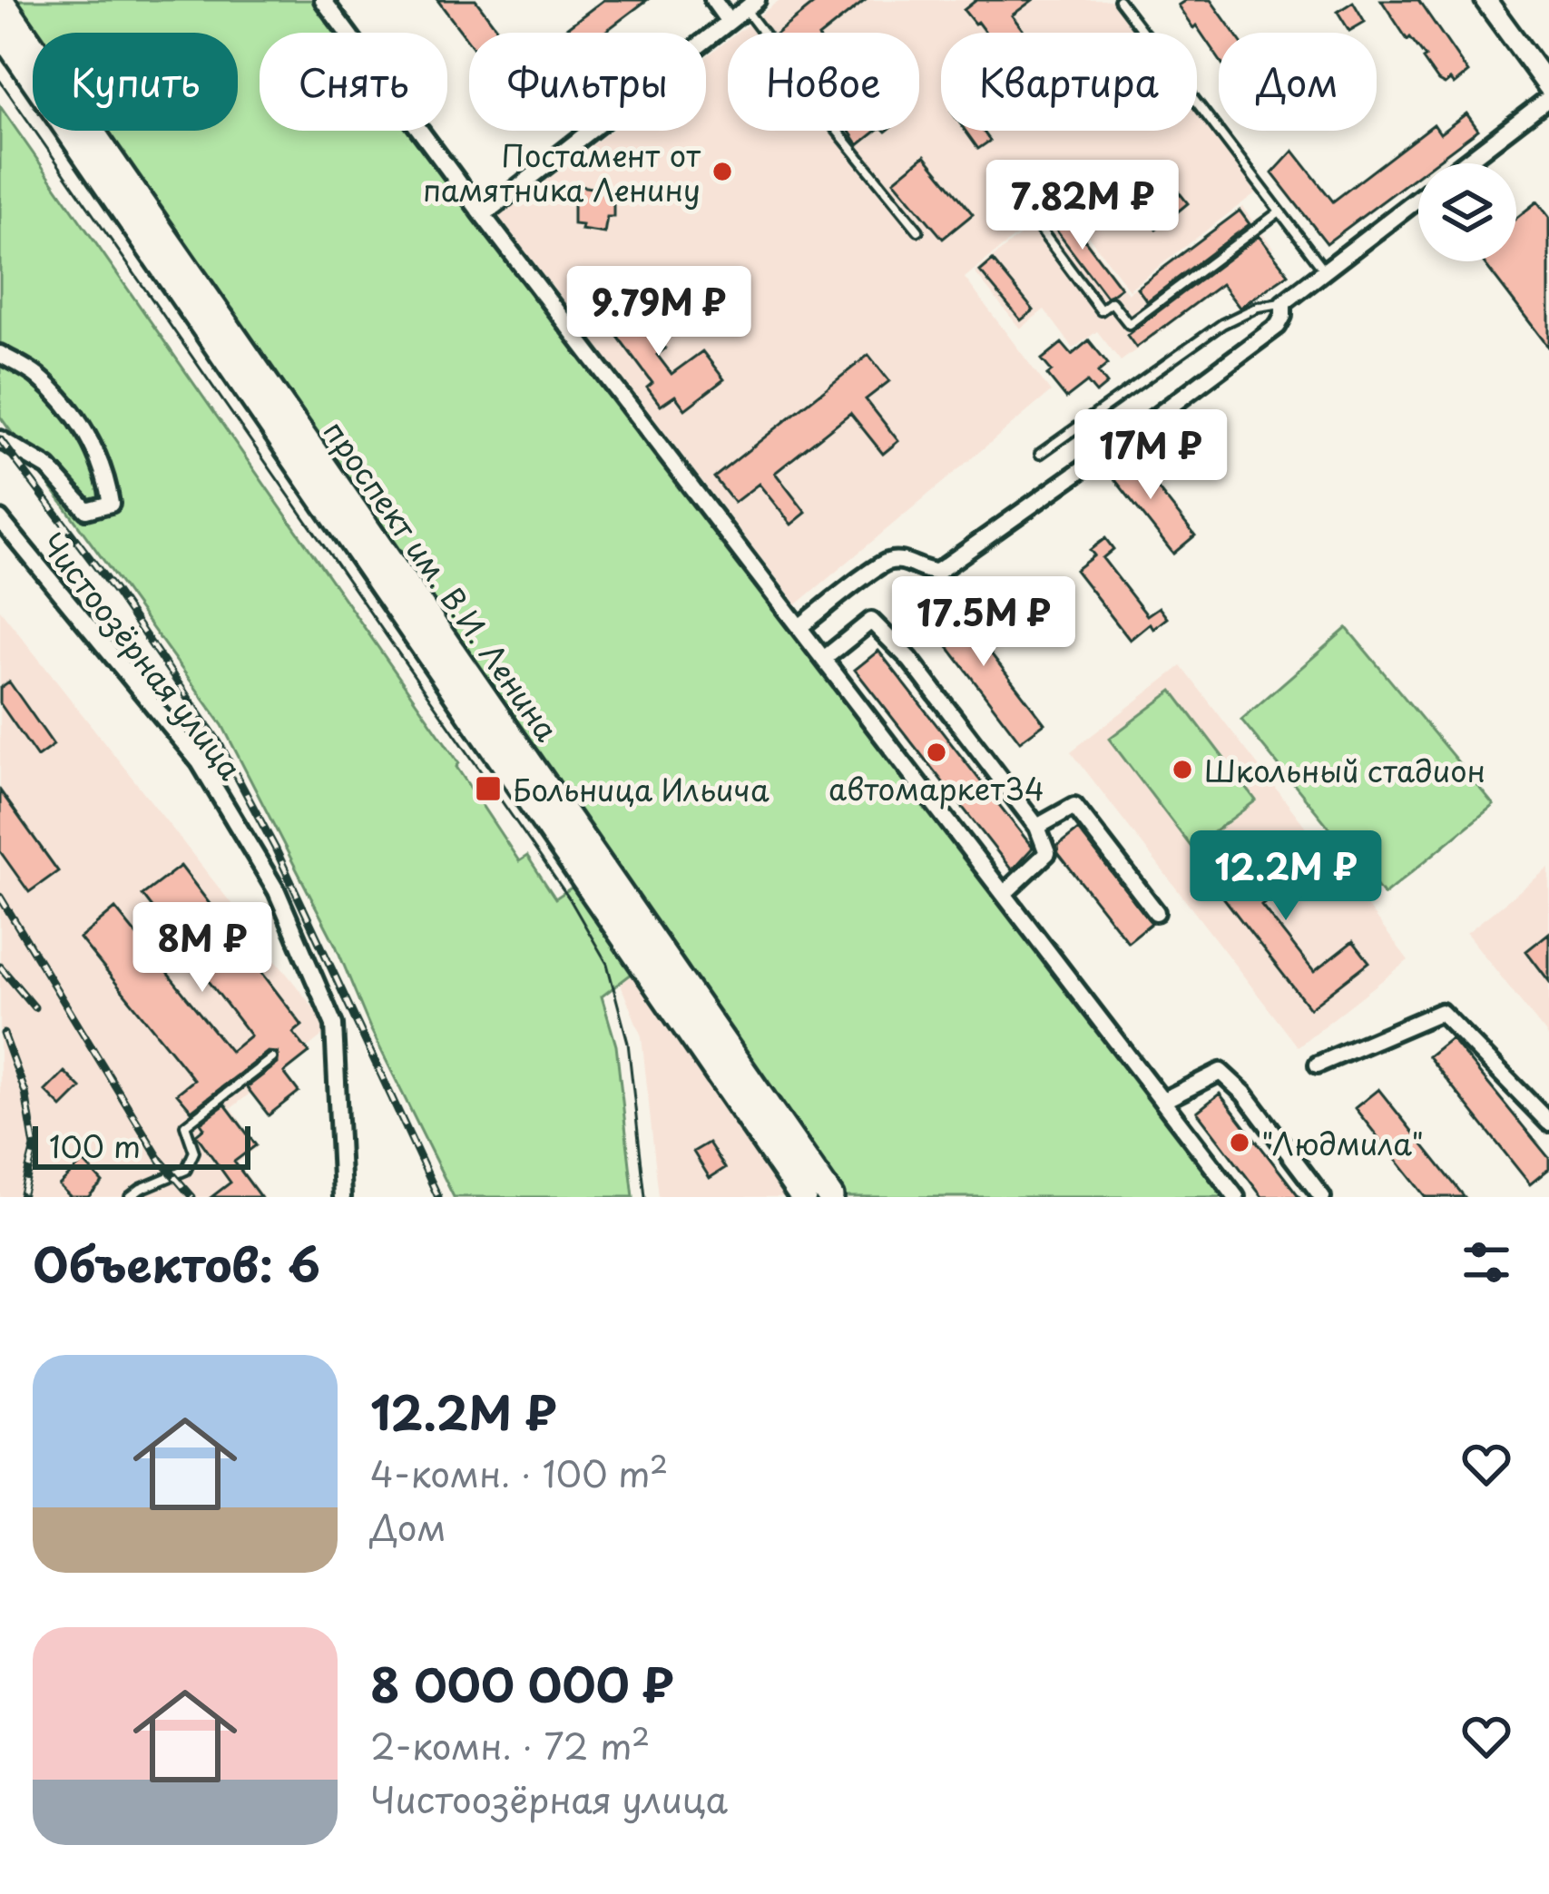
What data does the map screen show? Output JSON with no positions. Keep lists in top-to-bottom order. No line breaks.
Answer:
{"streets":{"main road":["проспект им. В.И. Ленина"],"street":["Чистоозёрная улица"]},"places":{"other":["Постамент от памятника Ленину","автомаркет34","Школьный стадион","\"Людмила\""],"transit":["Больница Ильича"]},"scale_bar":"100 m","page":{"chip":["Купить","Снять","Фильтры","Новое","Квартира","Дом"],"price":["7.82M ₽","9.79M ₽","17M ₽","17.5M ₽","12.2M ₽","8M ₽"],"scale":"100 m","heading":"Объектов: 6","list":[{"name":"12.2M ₽","note":"4-комн. · 100 m² · Дом"},{"name":"8 000 000 ₽","note":"2-комн. · 72 m² · Чистоозёрная улица"}]}}
